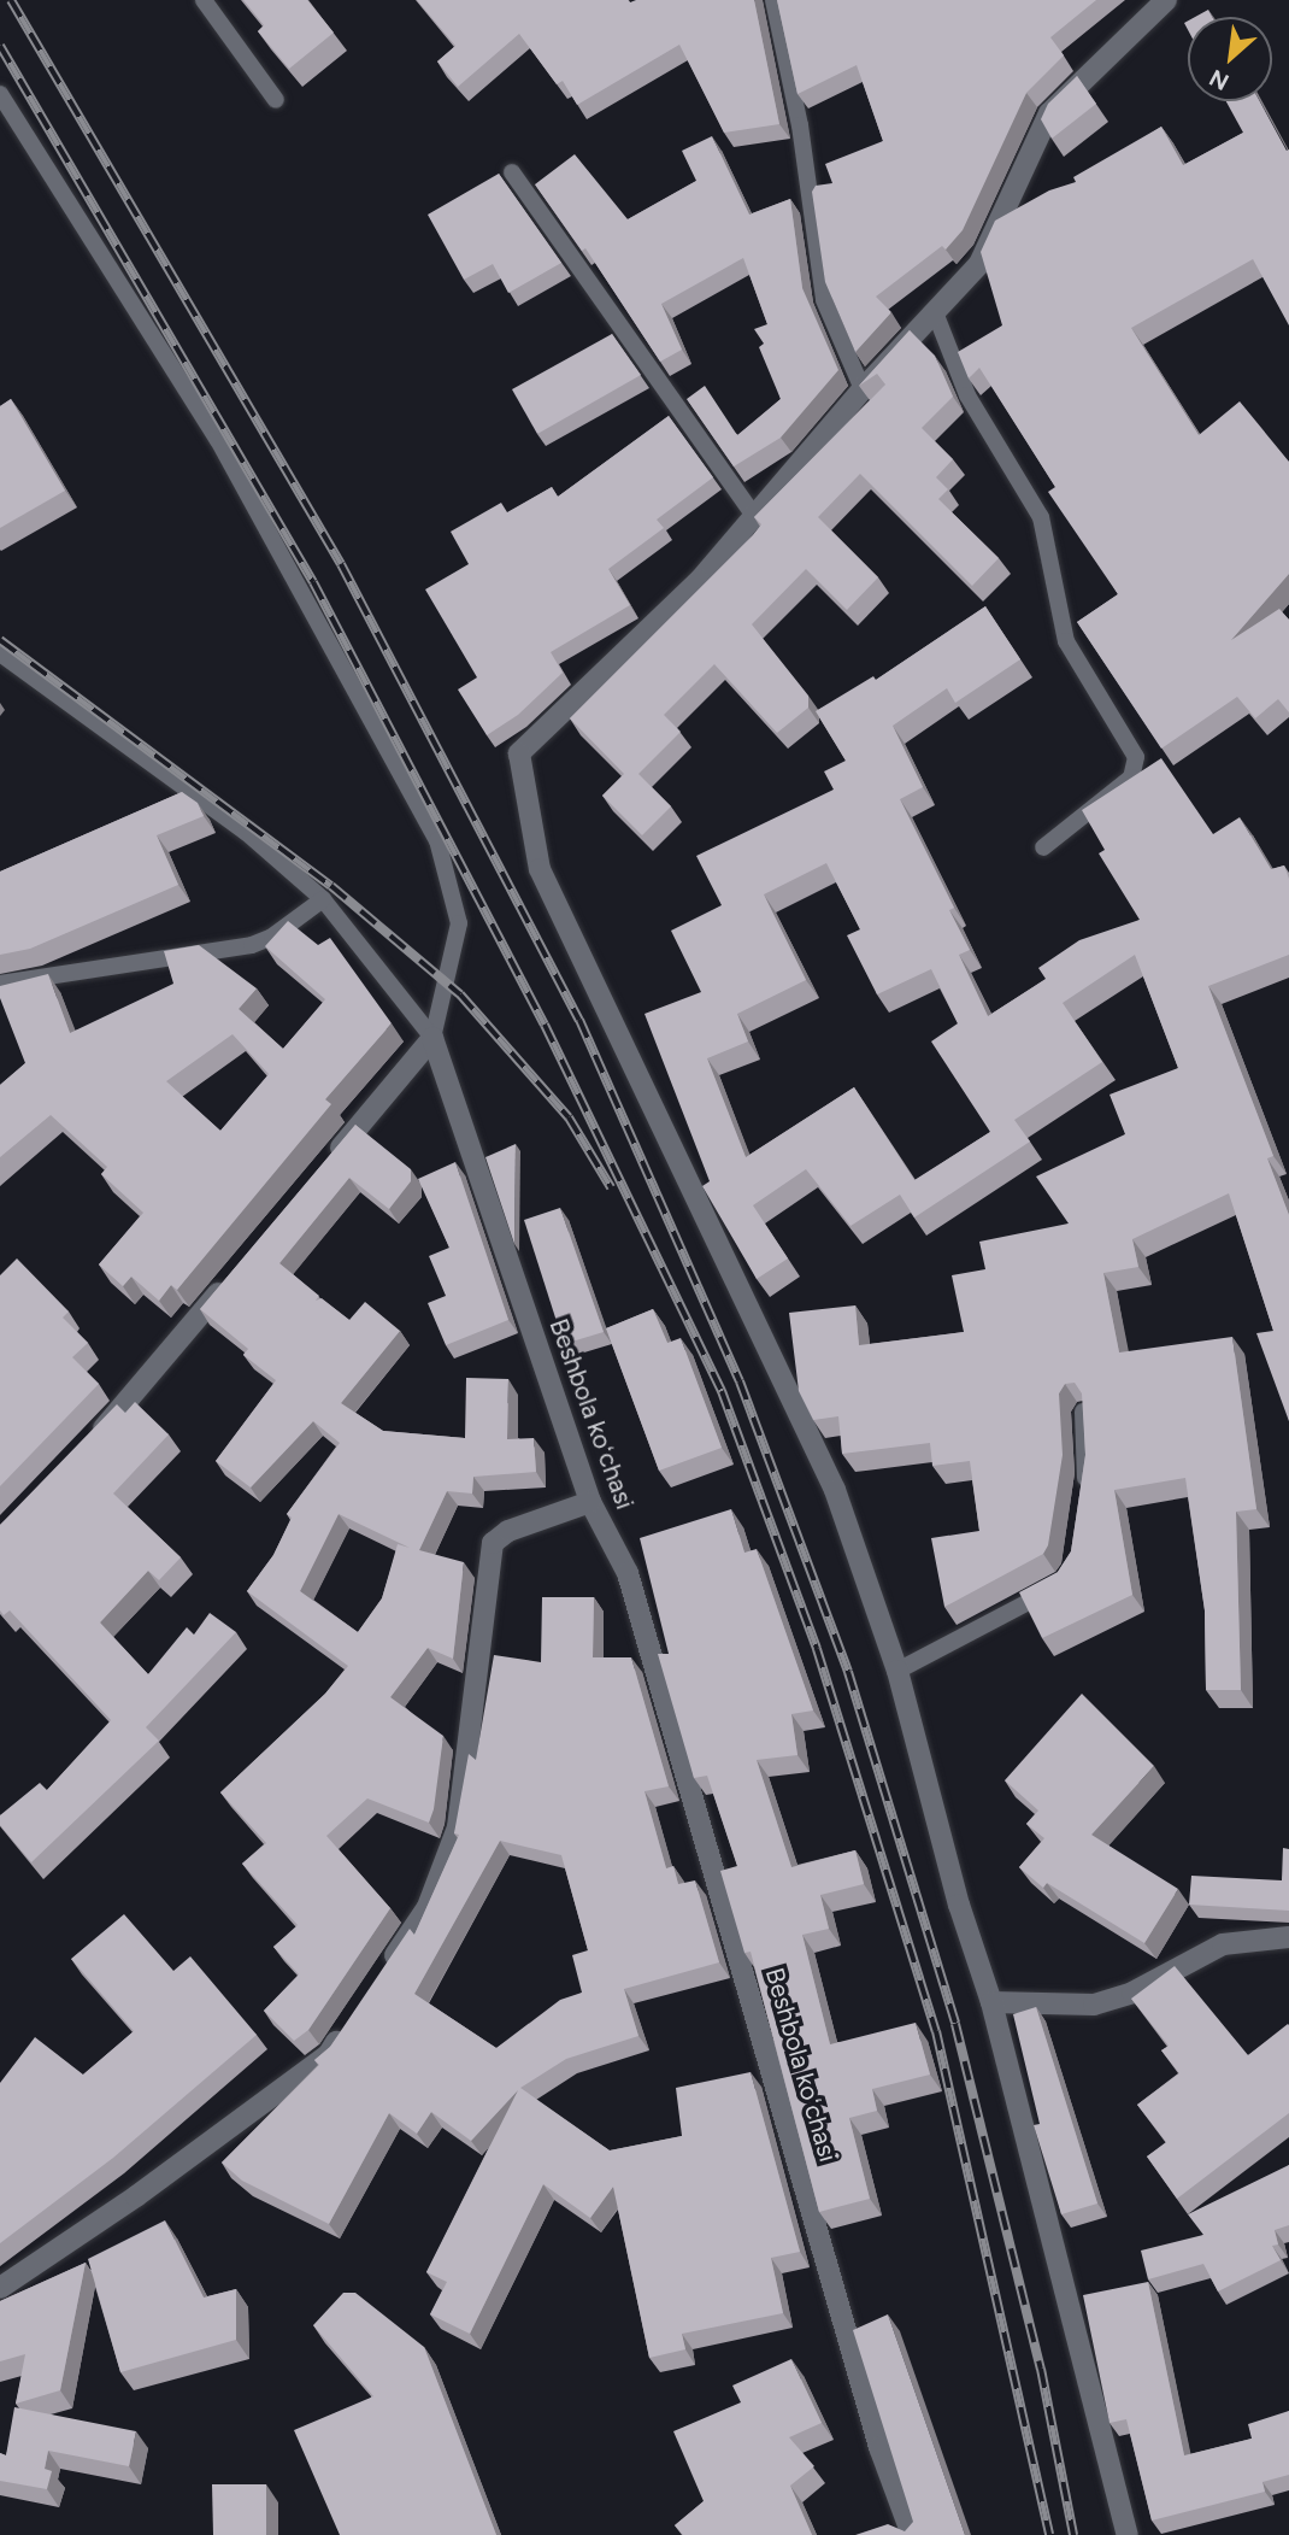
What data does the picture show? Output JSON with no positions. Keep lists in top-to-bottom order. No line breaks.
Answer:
{"streets":{"street":["Beshbola koʻchasi"]},"north":"bottom left"}
